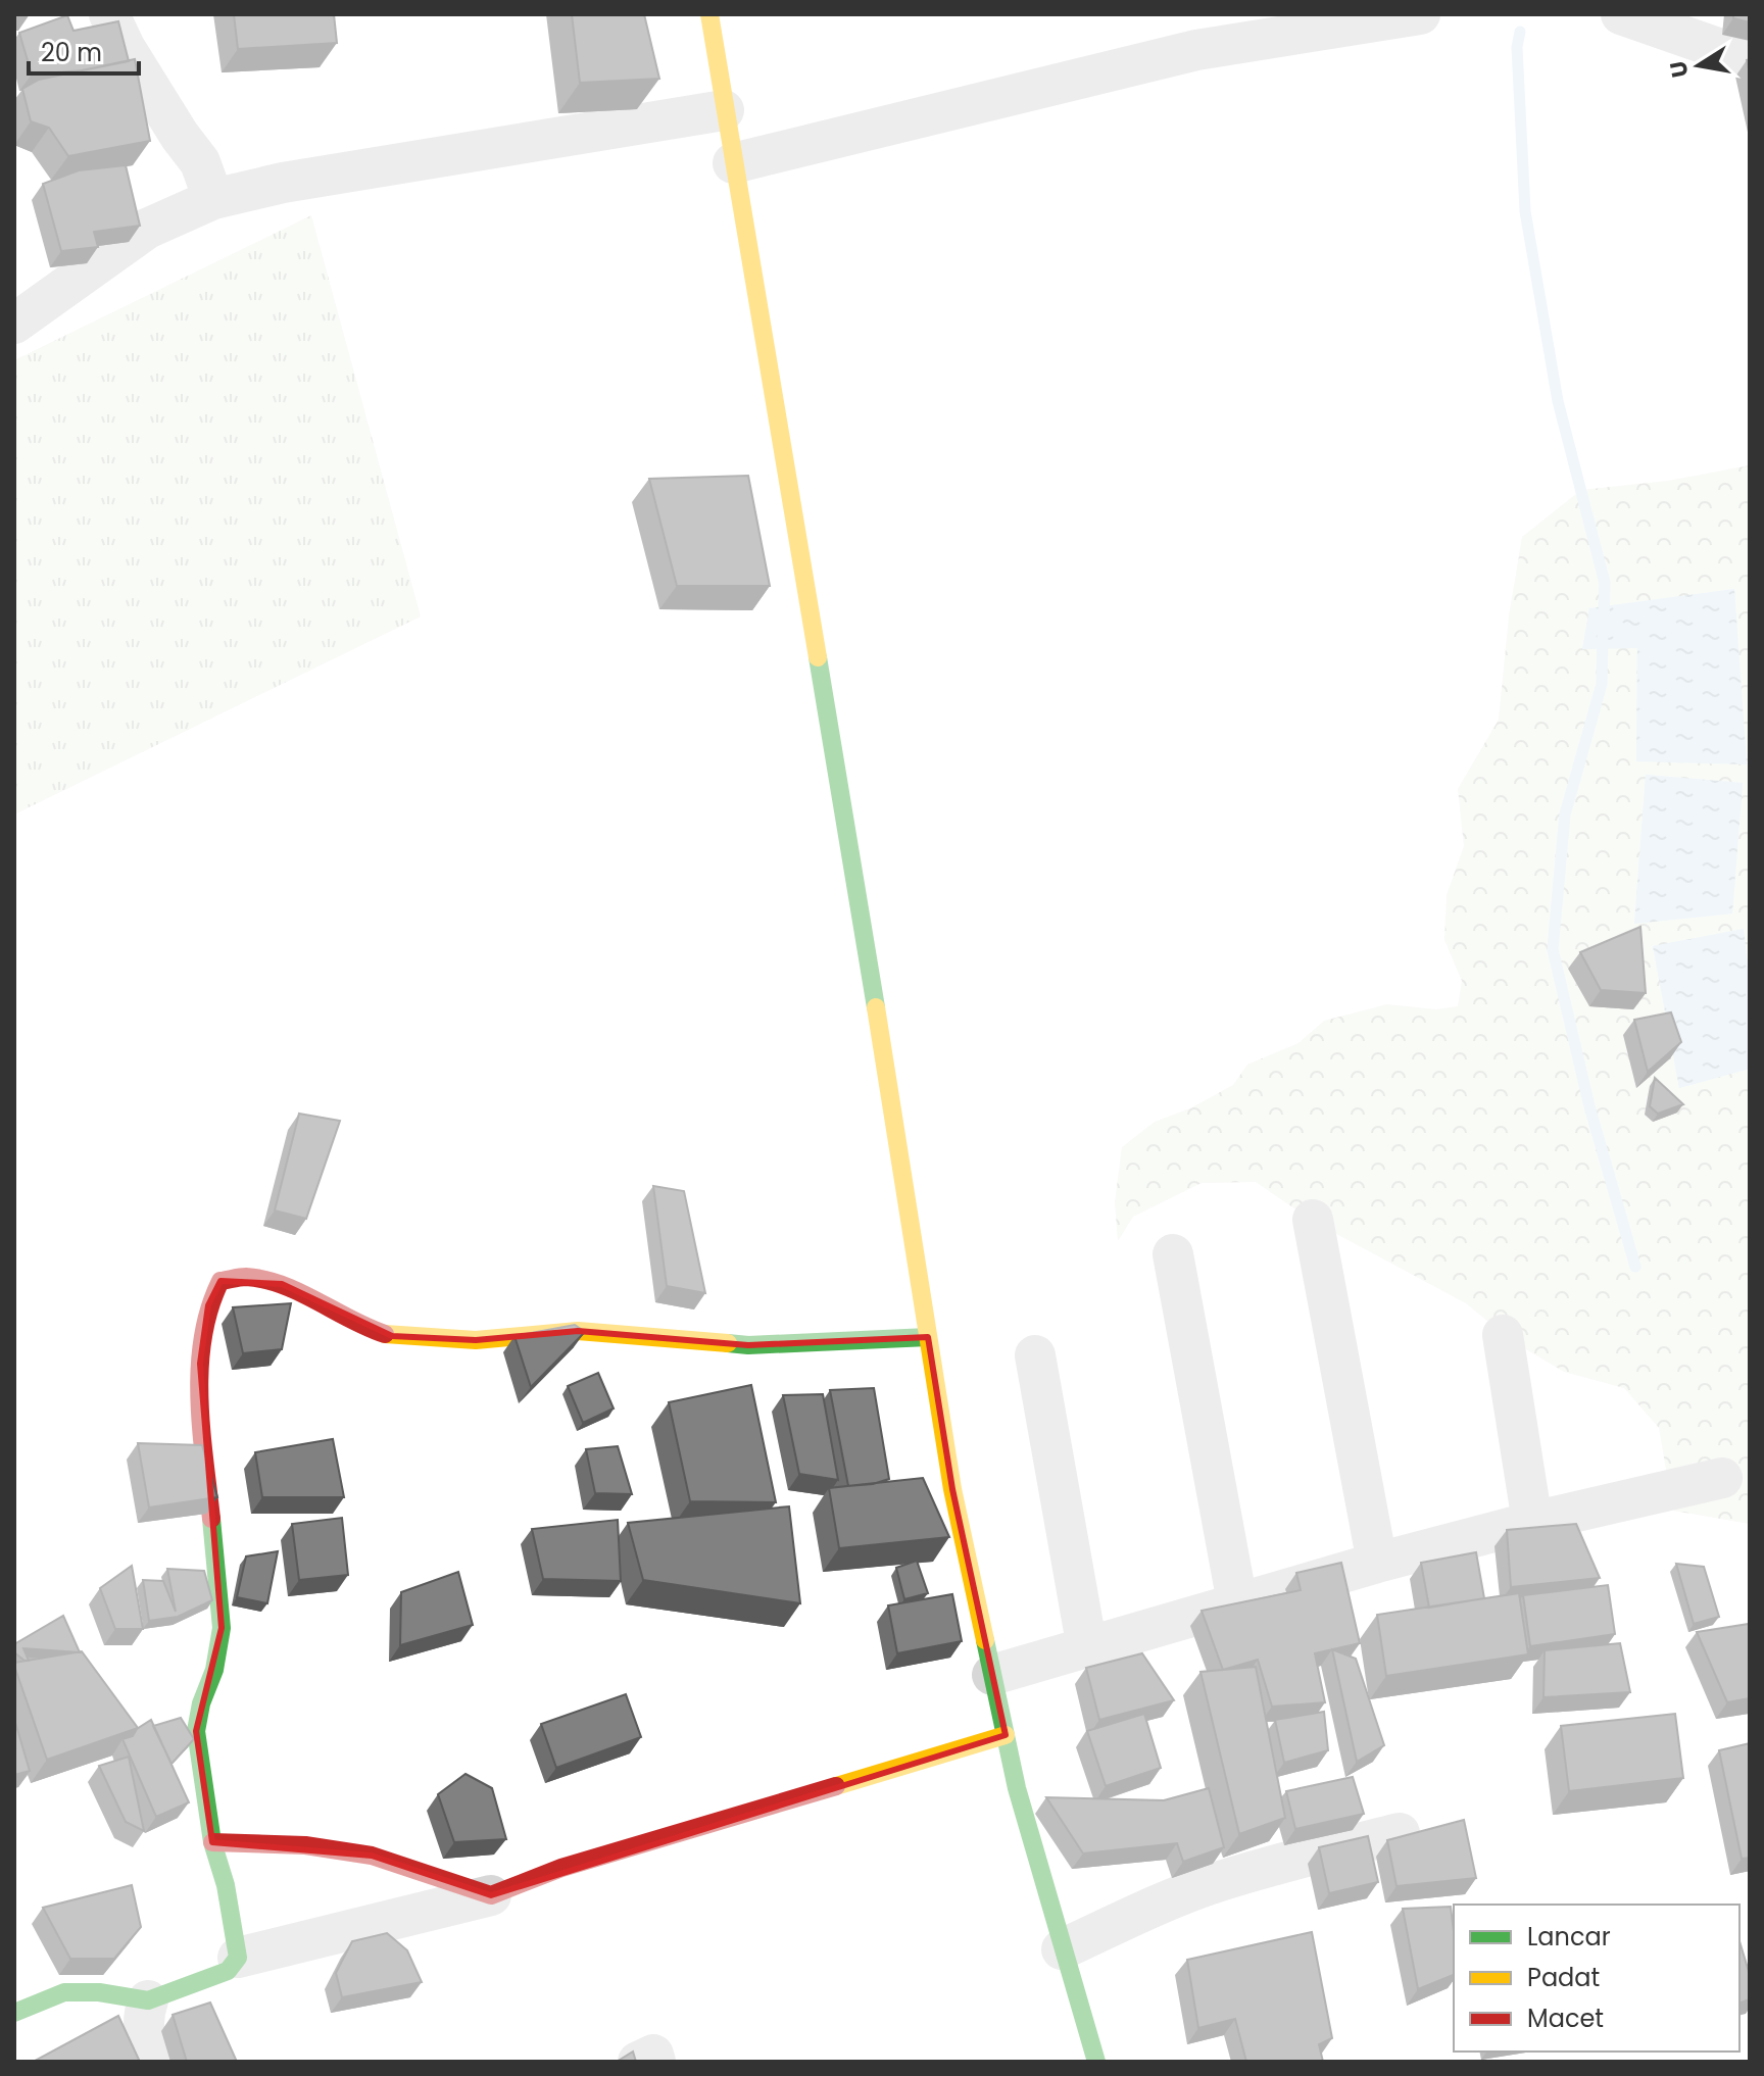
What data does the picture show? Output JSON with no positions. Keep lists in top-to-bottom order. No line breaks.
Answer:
{"legend":["Lancar","Padat","Macet"],"scale_bar":"20 m","north":"left"}
